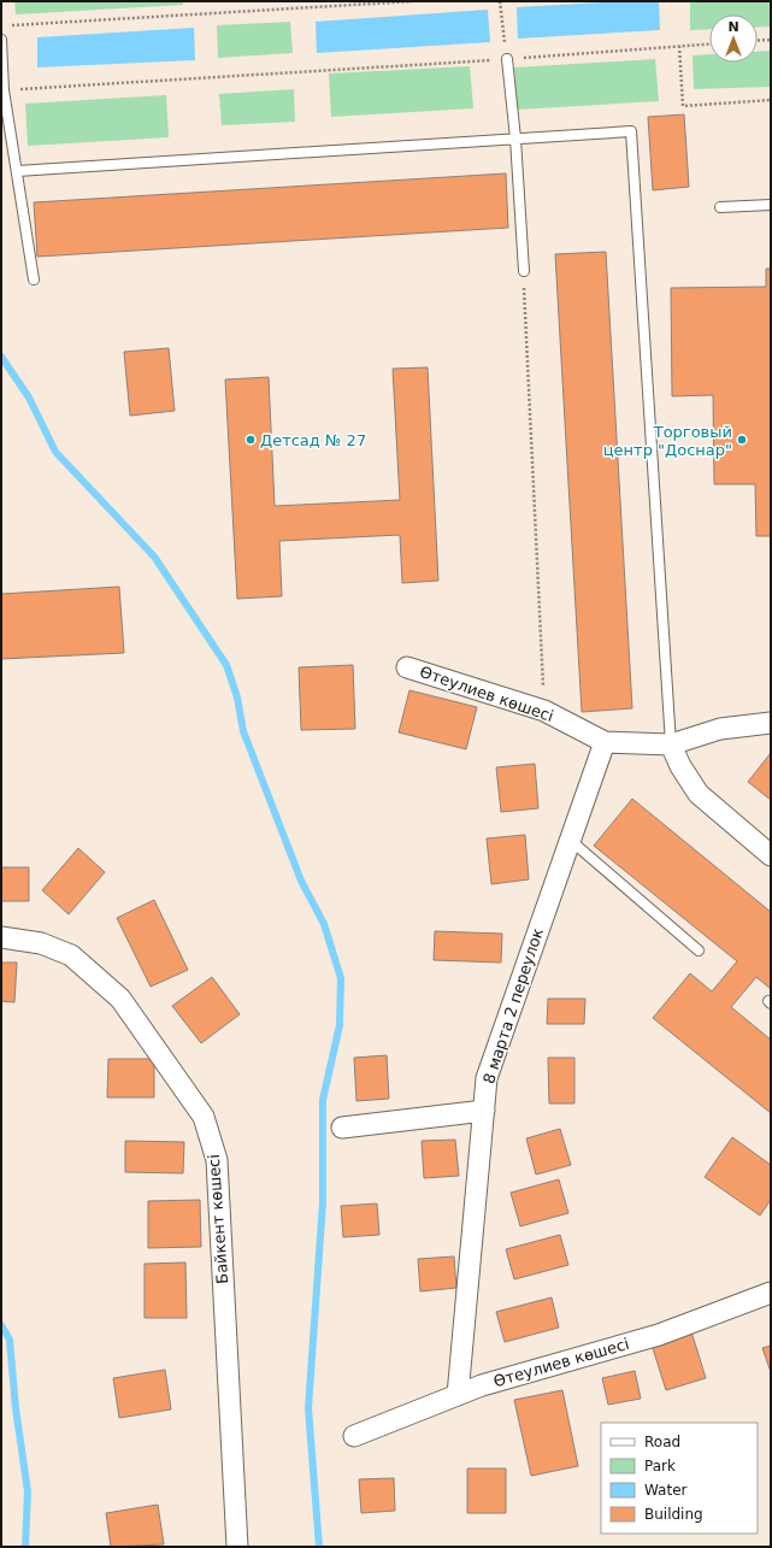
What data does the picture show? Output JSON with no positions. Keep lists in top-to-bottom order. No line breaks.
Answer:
{"streets":{"street":["Өтеулиев көшесі","8 марта 2 переулок","Байкент көшесі"]},"crossings":[["Өтеулиев көшесі","8 марта 2 переулок"]],"places":["Детсад № 27","Торговый центр \"Доснар\""],"legend":["Road","Park","Water","Building"],"north":"top"}
